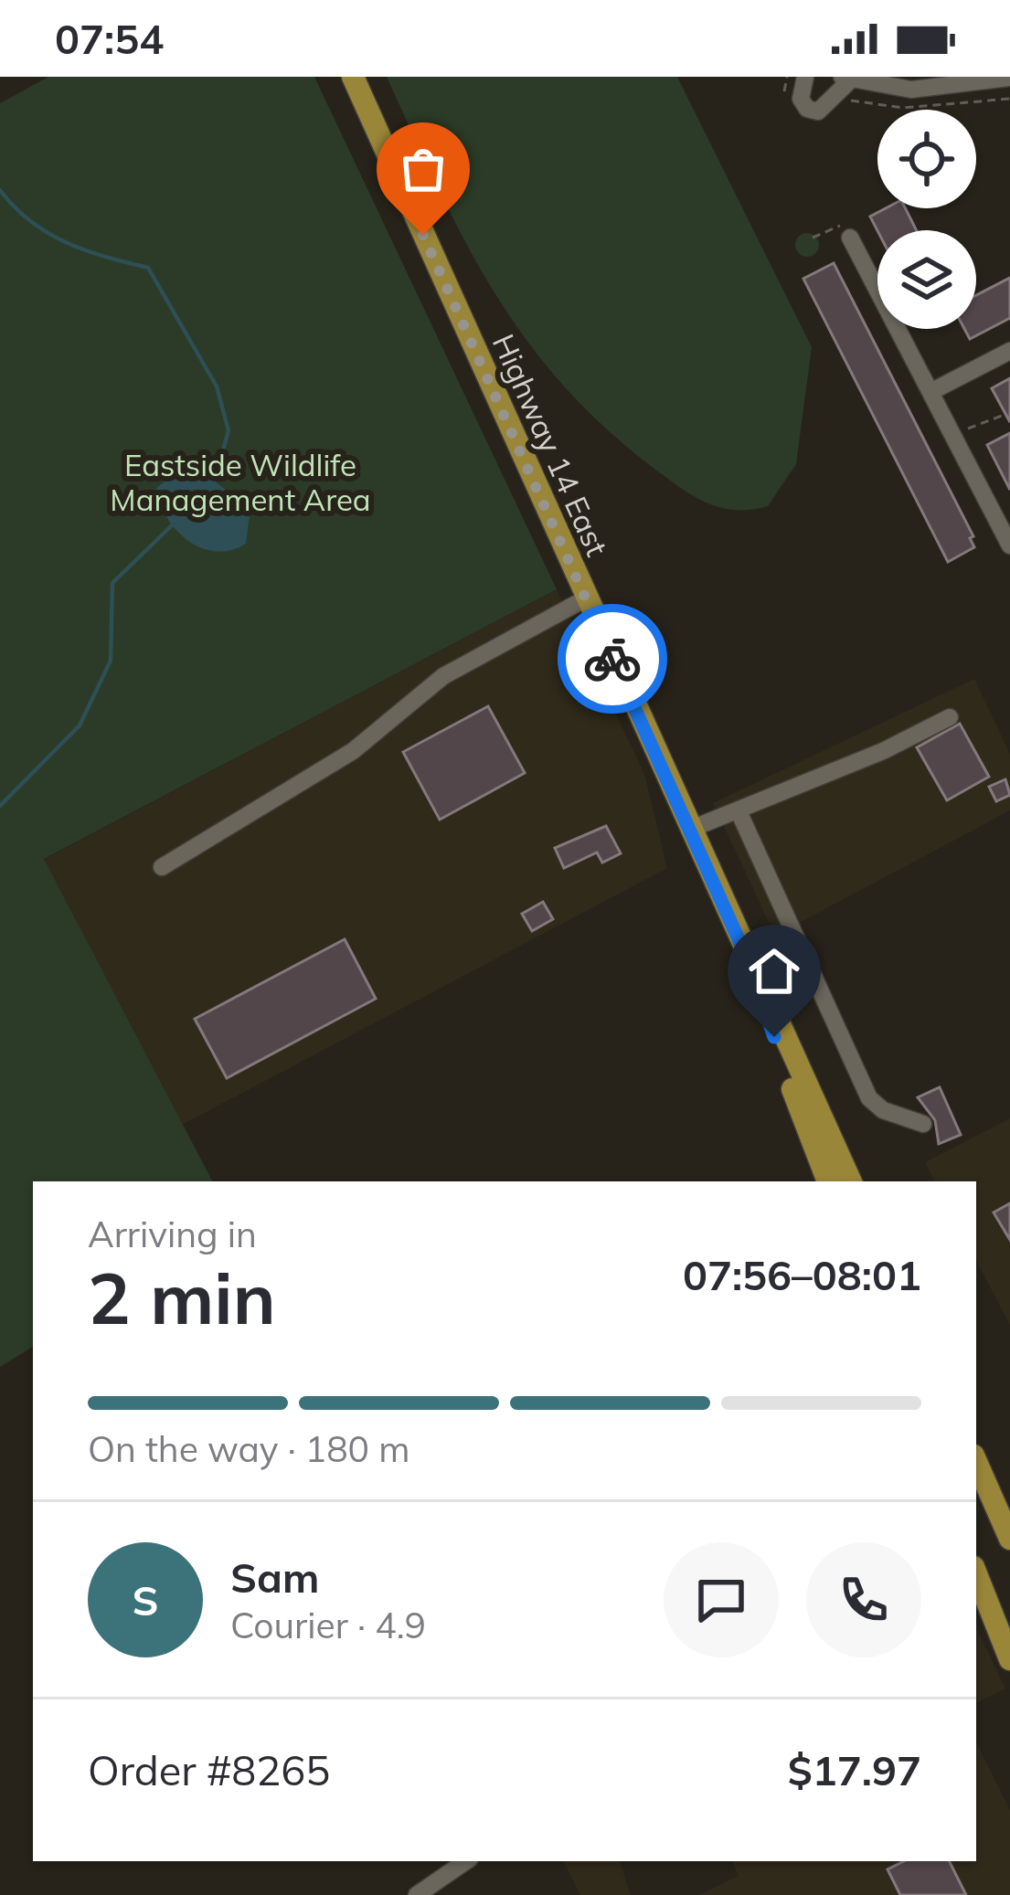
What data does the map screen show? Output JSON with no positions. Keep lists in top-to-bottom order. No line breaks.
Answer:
{"streets":{"main road":["Highway 14 East"]},"parks":["Eastside Wildlife Management Area"],"page":{"status":"07:54","heading":["2 min","Arriving in","07:56–08:01"],"panel":["Sam","Courier · 4.9","Order #8265","$17.97"],"bar":"On the way · 180 m","round":"S"}}
